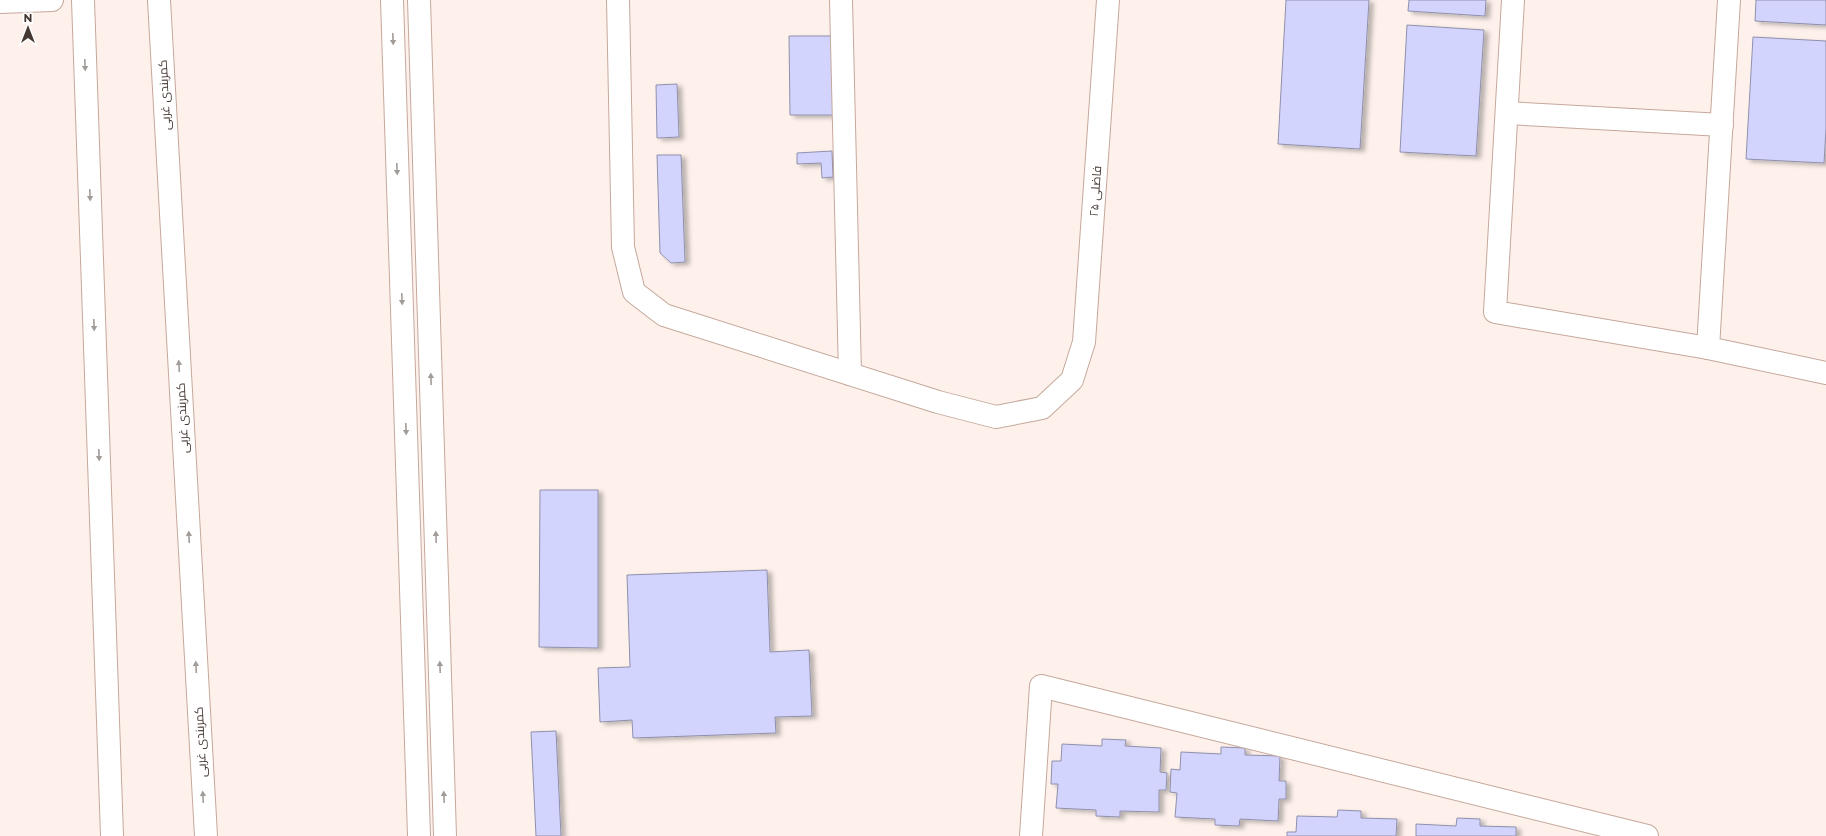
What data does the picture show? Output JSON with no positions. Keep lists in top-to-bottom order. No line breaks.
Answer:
{"streets":{"main road":["کمربندی غربی","فاضلی ۲۵"]},"north":"top"}
